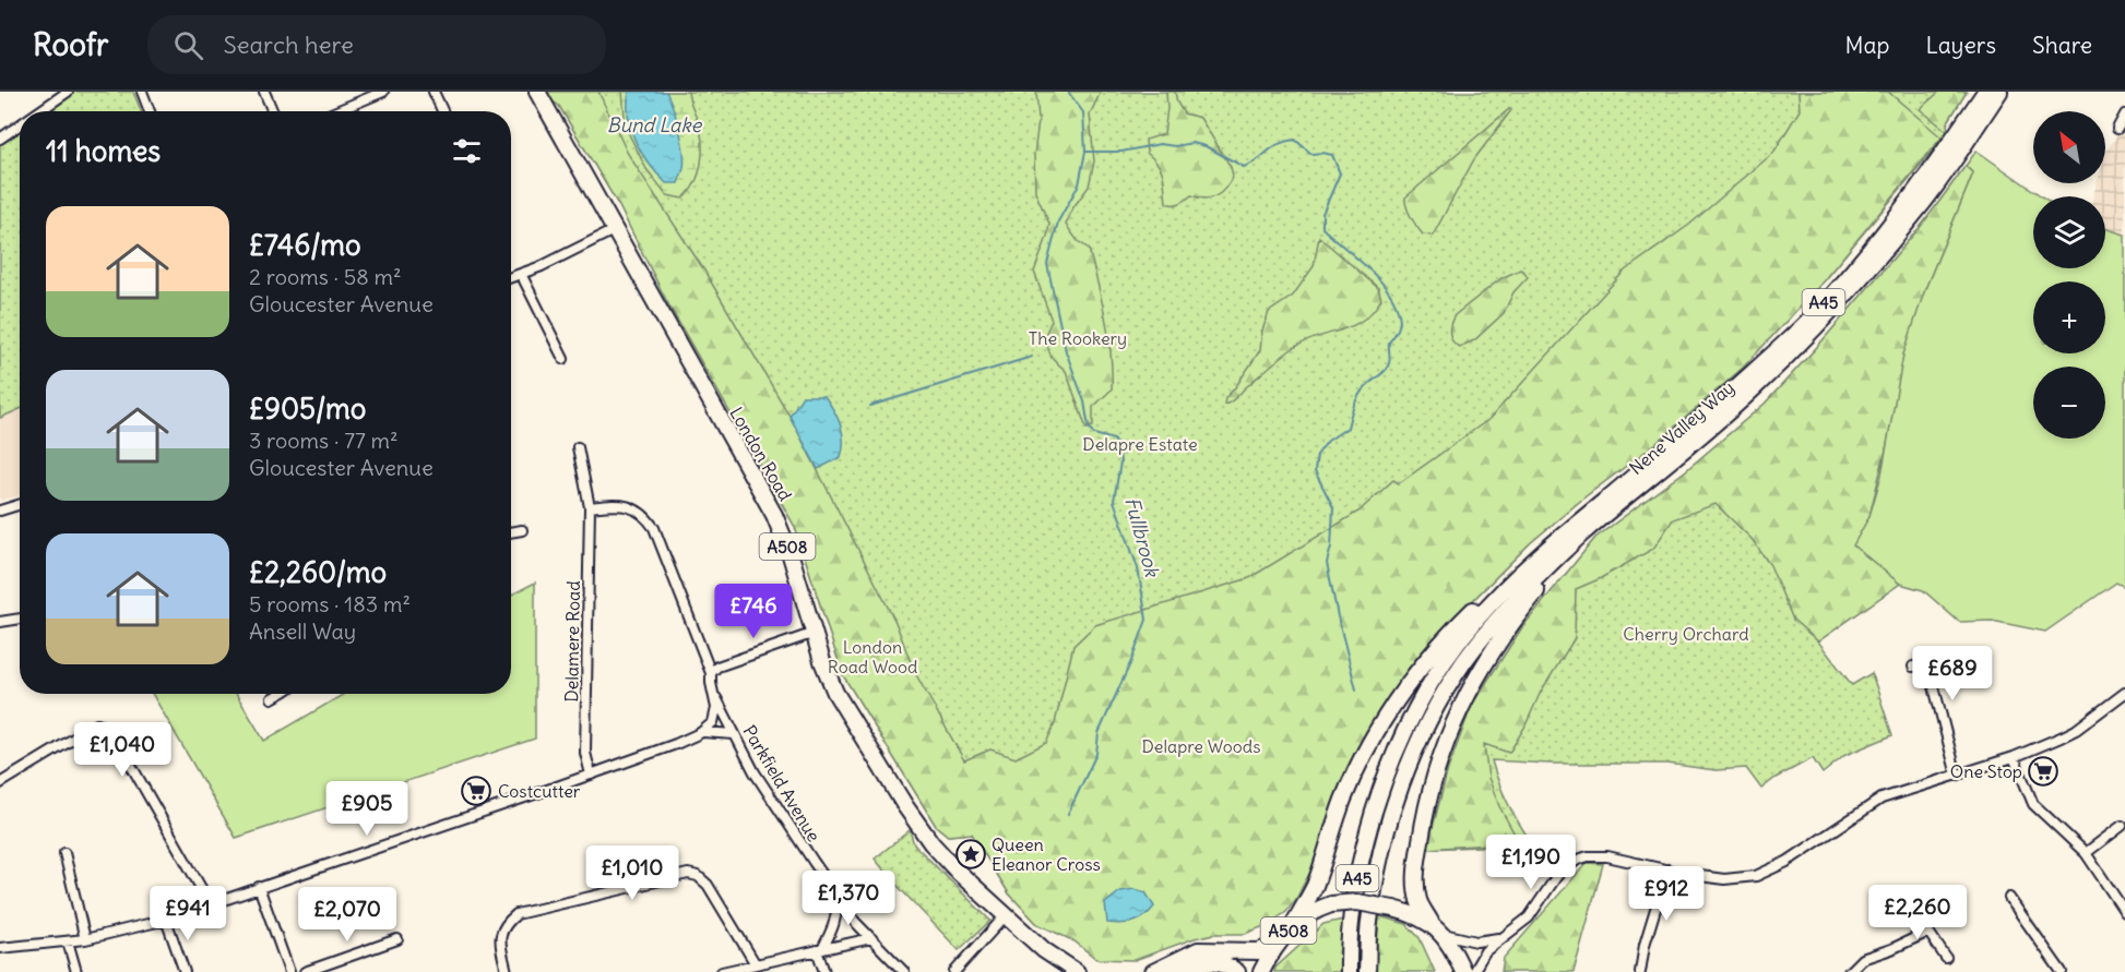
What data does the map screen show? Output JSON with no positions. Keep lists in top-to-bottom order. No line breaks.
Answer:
{"streets":{"highway":["A45","Nene Valley Way","London Road","A508"],"street":["Delamere Road","Parkfield Avenue"]},"water":["Bund Lake","Fullbrook"],"parks":["The Rookery","Delapre Estate","Cherry Orchard","London Road Wood","Delapre Woods"],"places":{"supermarket":["One Stop","Costcutter"],"place":["Queen Eleanor Cross"]},"north":"top left","page":{"header":"Roofr","search":"Search here","nav":["Map","Layers","Share"],"map_buttons":["+","−"],"heading":"11 homes","list":[{"name":"£746/mo","note":"2 rooms · 58 m² · Gloucester Avenue"},{"name":"£905/mo","note":"3 rooms · 77 m² · Gloucester Avenue"},{"name":"£2,260/mo","note":"5 rooms · 183 m² · Ansell Way"}],"price":["£746","£689","£1,040","£905","£1,190","£1,010","£912","£1,370","£2,260","£941","£2,070"]}}
